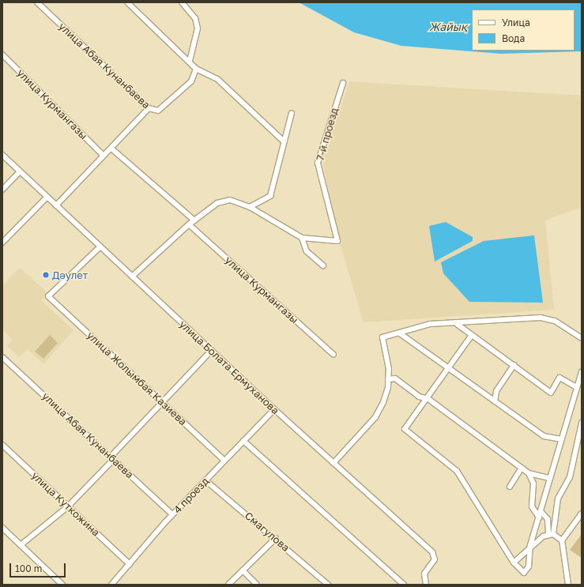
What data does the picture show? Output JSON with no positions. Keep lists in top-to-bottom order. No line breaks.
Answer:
{"streets":{"street":["улица Абая Кунанбаева","улица Курмангазы","7-й проезд","улица Болата Ермуханова","улица Жолымбая Казиева","4 проезд","улица Куткожина","Смагулова"]},"crossings":[["улица Абая Кунанбаева","4 проезд"],["улица Болата Ермуханова","улица Жолымбая Казиева"],["улица Болата Ермуханова","4 проезд"],["улица Жолымбая Казиева","4 проезд"],["4 проезд","улица Куткожина"],["4 проезд","Смагулова"]],"water":["Жайық"],"places":["Дәулет"],"legend":["Улица","Вода"],"scale_bar":"100 m"}
